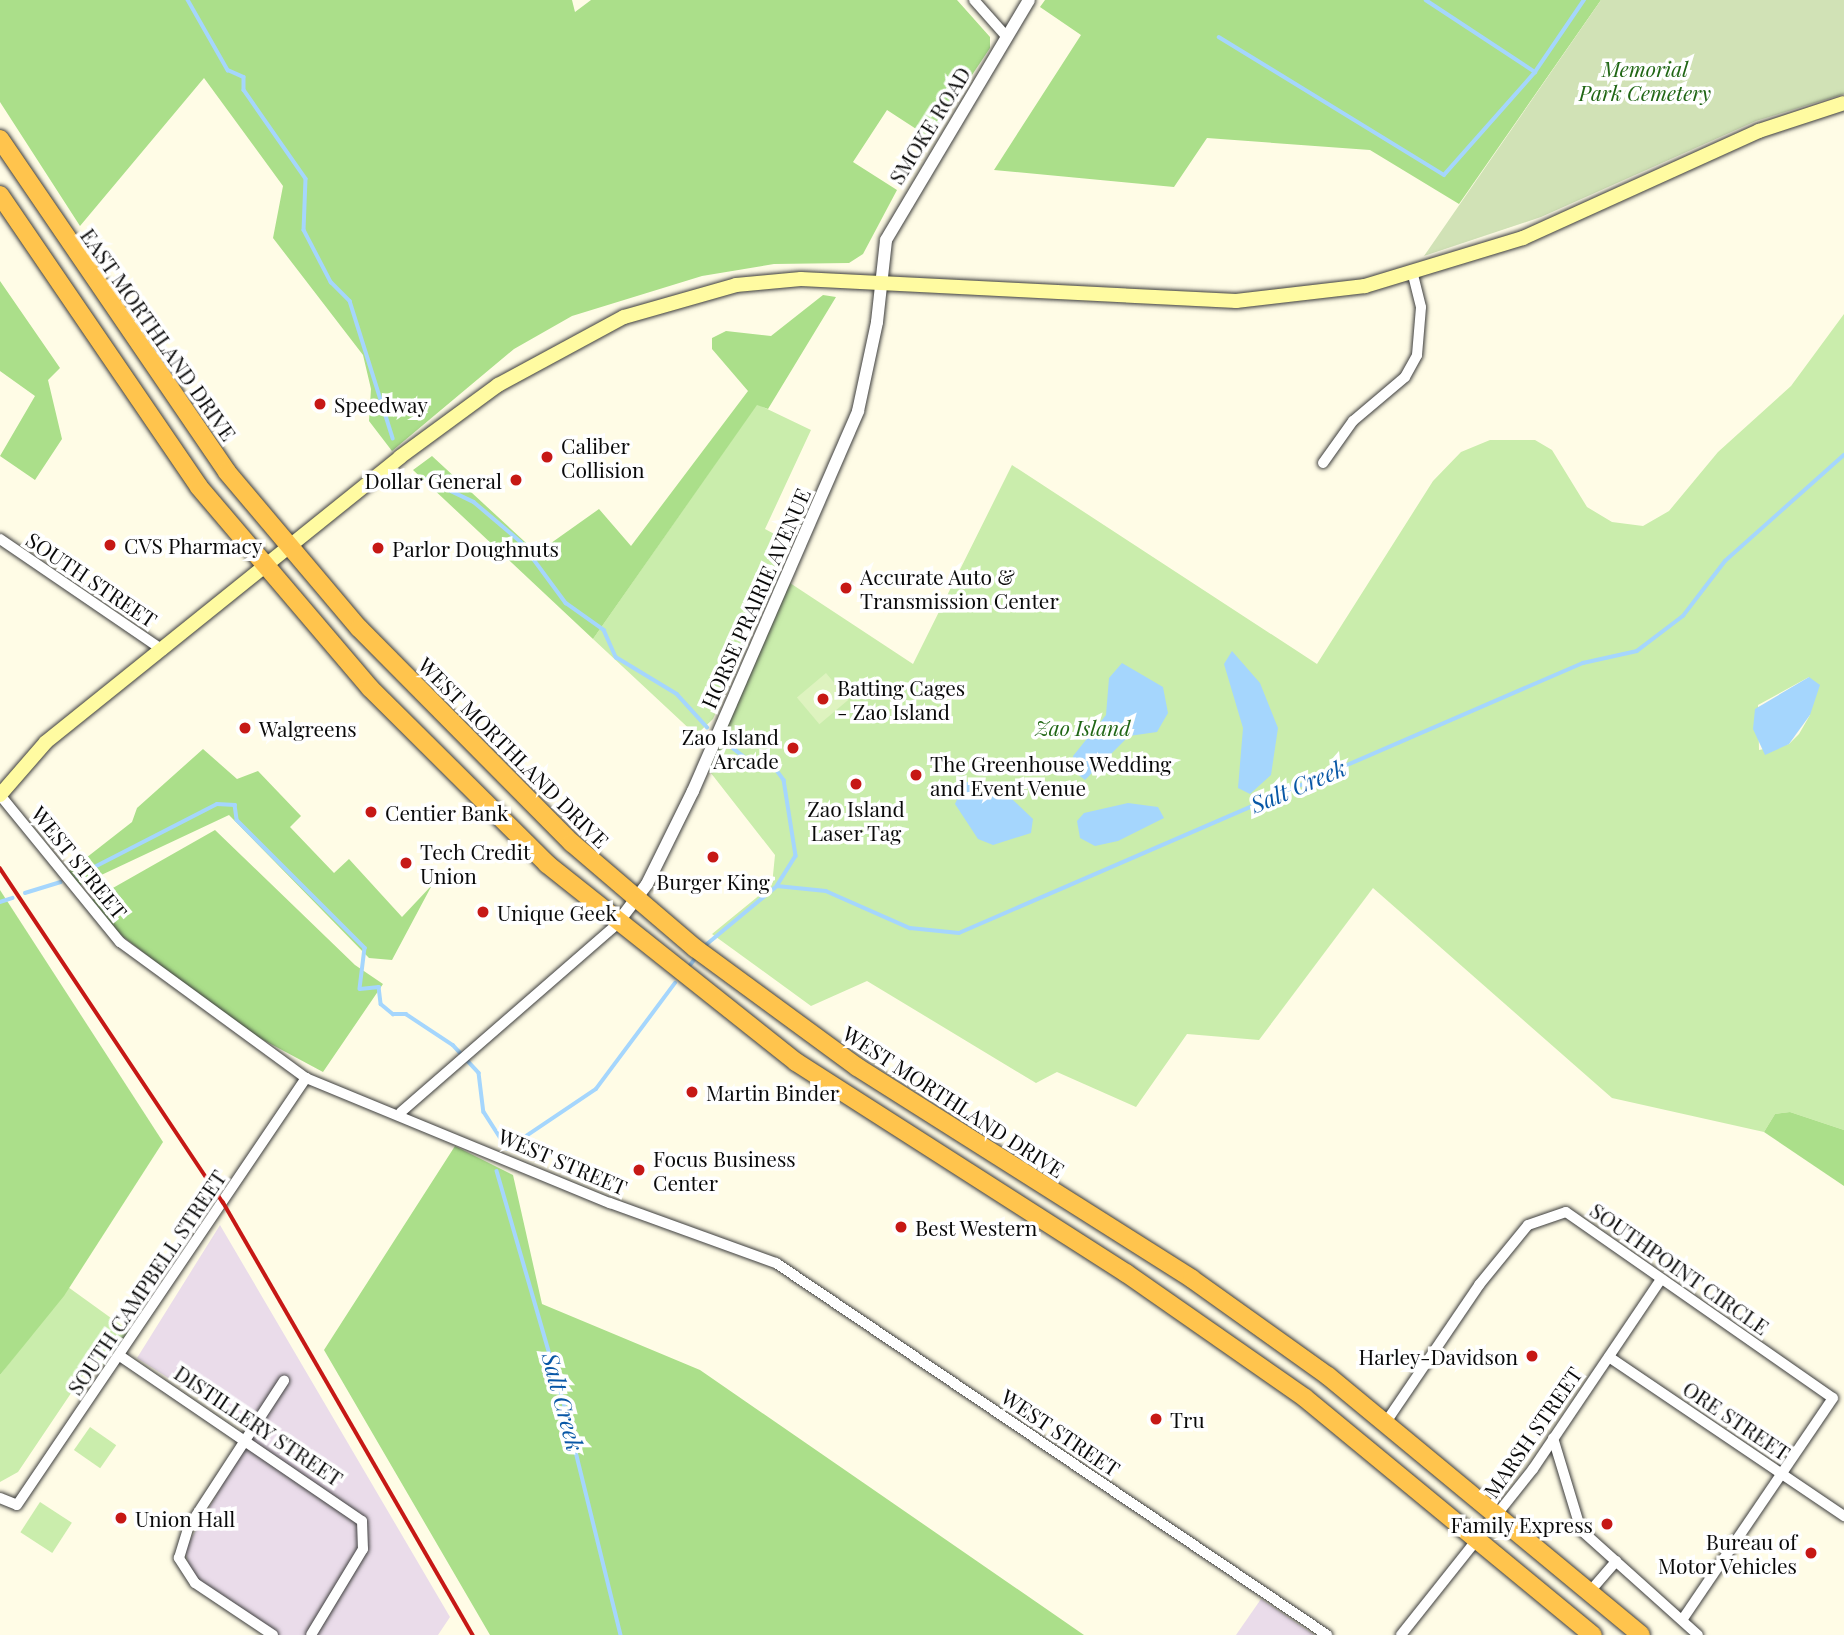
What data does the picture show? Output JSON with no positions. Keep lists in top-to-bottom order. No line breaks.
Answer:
{"streets":{"highway":["EAST MORTHLAND DRIVE","WEST MORTHLAND DRIVE"],"street":["SMOKE ROAD","SOUTH STREET","HORSE PRAIRIE AVENUE","WEST STREET","SOUTHPOINT CIRCLE","SOUTH CAMPBELL STREET","ORE STREET","DISTILLERY STREET","MARSH STREET"]},"crossings":[["SMOKE ROAD","HORSE PRAIRIE AVENUE"],["EAST MORTHLAND DRIVE","WEST MORTHLAND DRIVE"],["HORSE PRAIRIE AVENUE","WEST MORTHLAND DRIVE"],["HORSE PRAIRIE AVENUE","WEST STREET"],["WEST MORTHLAND DRIVE","SOUTHPOINT CIRCLE"],["WEST MORTHLAND DRIVE","MARSH STREET"],["WEST STREET","SOUTH CAMPBELL STREET"],["SOUTHPOINT CIRCLE","ORE STREET"],["SOUTHPOINT CIRCLE","MARSH STREET"],["SOUTH CAMPBELL STREET","DISTILLERY STREET"],["ORE STREET","MARSH STREET"]],"water":["Salt Creek"],"parks":["Memorial Park Cemetery","Zao Island"],"places":["Speedway","Caliber Collision","Dollar General","CVS Pharmacy","Parlor Doughnuts","Accurate Auto & Transmission Center","Batting Cages - Zao Island","Walgreens","Zao Island Arcade","The Greenhouse Wedding and Event Venue","Zao Island Laser Tag","Centier Bank","Burger King","Tech Credit Union","Unique Geek","Martin Binder","Focus Business Center","Best Western","Harley-Davidson","Tru","Union Hall","Family Express","Bureau of Motor Vehicles"]}
